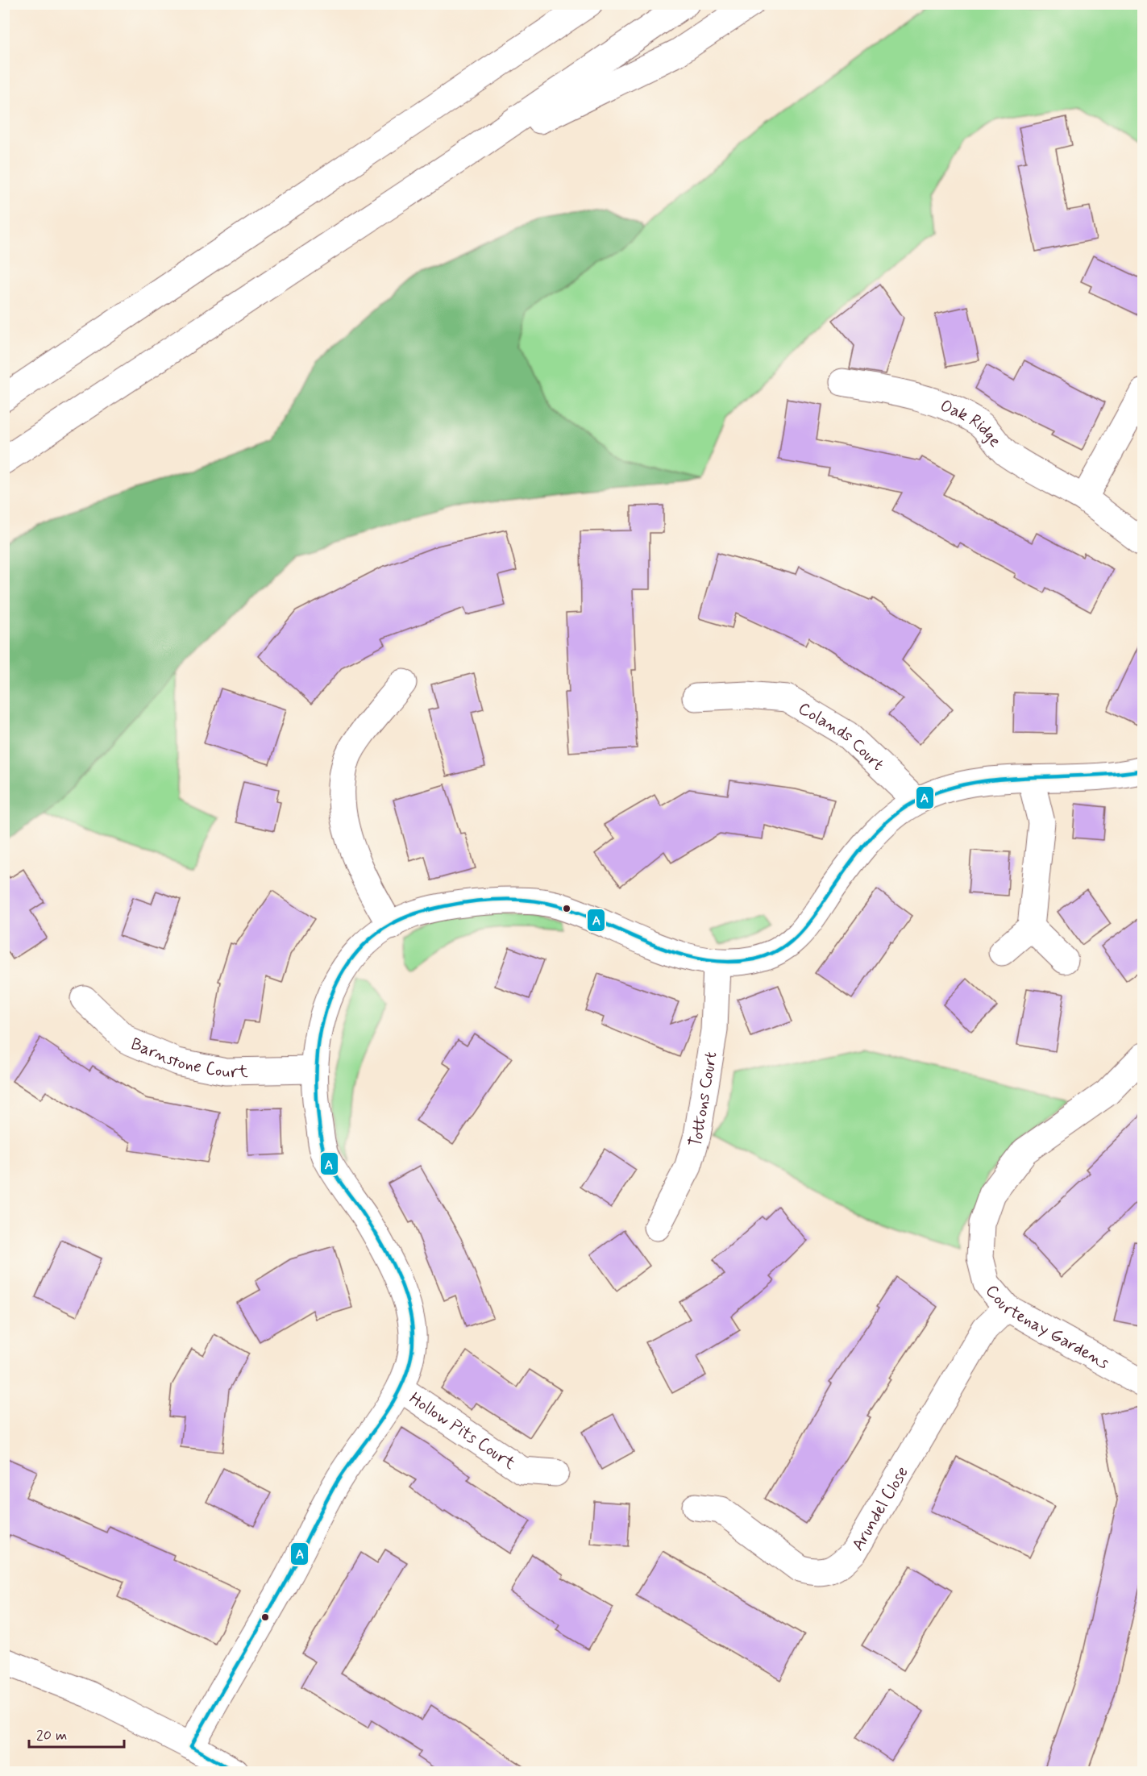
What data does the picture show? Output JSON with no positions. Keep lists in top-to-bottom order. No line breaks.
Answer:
{"streets":{"main road":["Oak Ridge","Colands Court","Barnstone Court","Tottons Court","Courtenay Gardens","Hollow Pits Court","Arundel Close"]},"crossings":[["Courtenay Gardens","Arundel Close"]],"lines":["transit line A"],"scale_bar":"20 m"}
